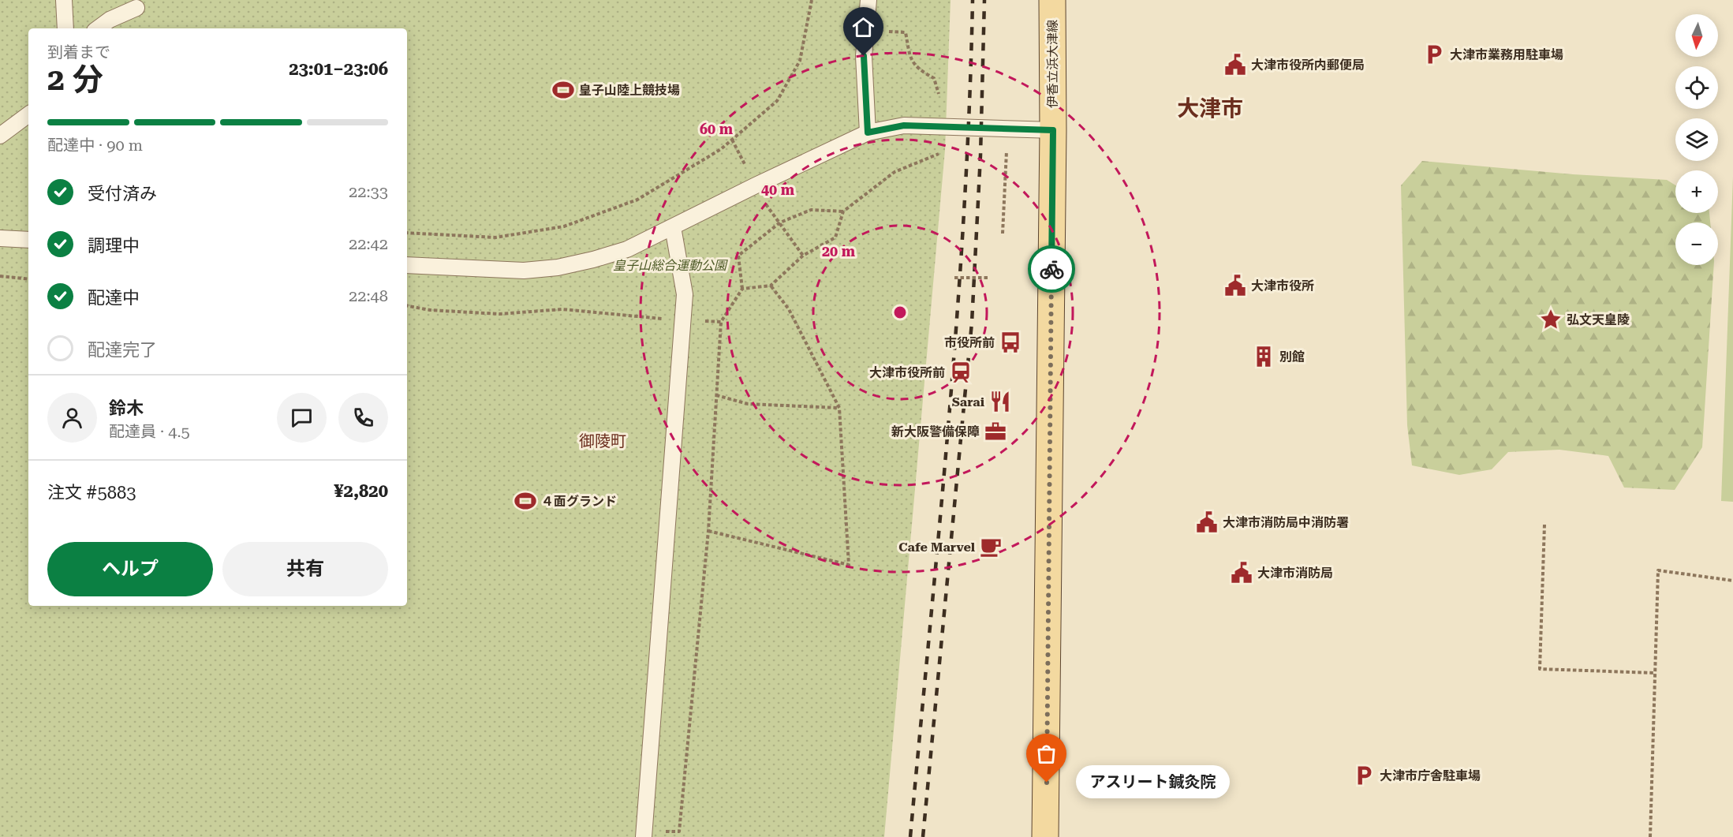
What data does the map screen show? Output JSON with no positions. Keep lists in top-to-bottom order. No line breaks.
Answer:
{"streets":{"main road":["伊香立浜大津線"]},"districts":["大津市","御陵町"],"parks":["皇子山総合運動公園"],"places":{"parking":["大津市業務用駐車場","大津市庁舎駐車場"],"public building":["大津市役所内郵便局","大津市役所","大津市消防局中消防署","大津市消防局"],"sports":["皇子山陸上競技場","４面グランド"],"place":["弘文天皇陵"],"bus stop":["市役所前"],"building":["別館"],"station":["大津市役所前"],"restaurant":["Sarai"],"office":["新大阪警備保障"],"cafe":["Cafe Marvel"],"other":["アスリート鍼灸院"]},"north":"bottom","page":{"map_buttons":["+","−"],"heading":["2 分","到着まで","23:01–23:06"],"panel":["鈴木","配達員 · 4.5","注文 #5883","¥2,820"],"bar":"配達中 · 90 m","list":[["受付済み","22:33"],["調理中","22:42"],["配達中","22:48"],"配達完了"],"buttons":["ヘルプ","共有"],"bubble":"アスリート鍼灸院"},"rings":["60 m","40 m","20 m"]}
